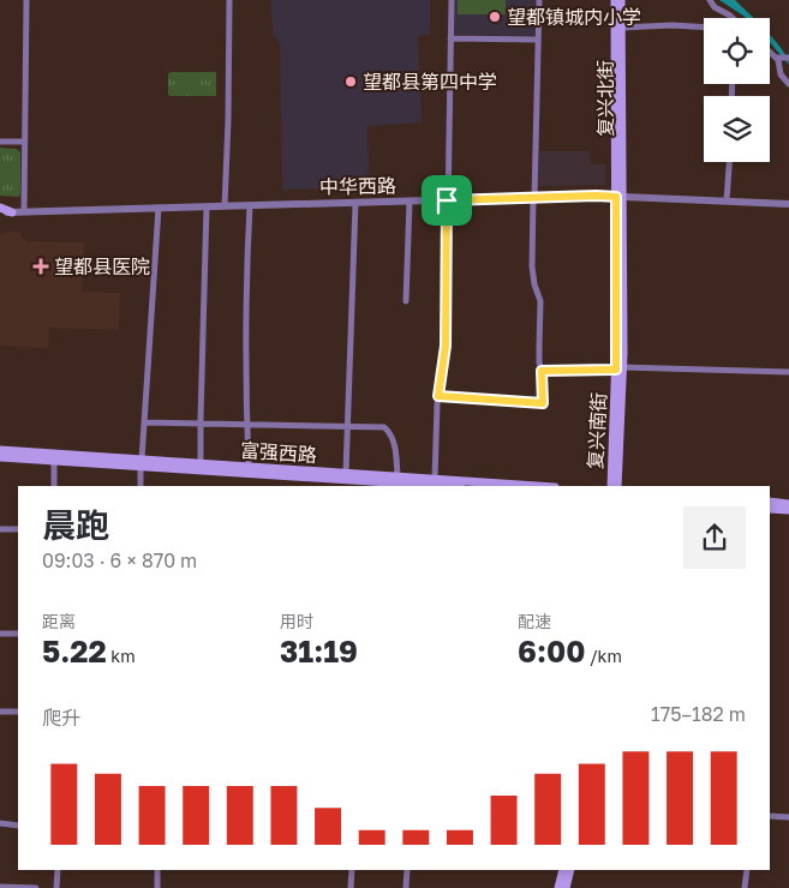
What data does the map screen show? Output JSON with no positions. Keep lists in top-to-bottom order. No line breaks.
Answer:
{"streets":{"main road":["复兴北街","复兴南街","富强西路"],"street":["中华西路"]},"crossings":[["复兴北街","中华西路"],["复兴北街","复兴南街"],["中华西路","复兴南街"]],"places":{"other":["望都镇城内小学","望都县第四中学"],"health":["望都县医院"]},"page":{"heading":["晨跑","09:03 · 6 × 870 m"],"stats":[["距离","5.22 km"],["用时","31:19"],["配速","6:00 /km"]],"chart":["爬升","175–182 m"]}}
